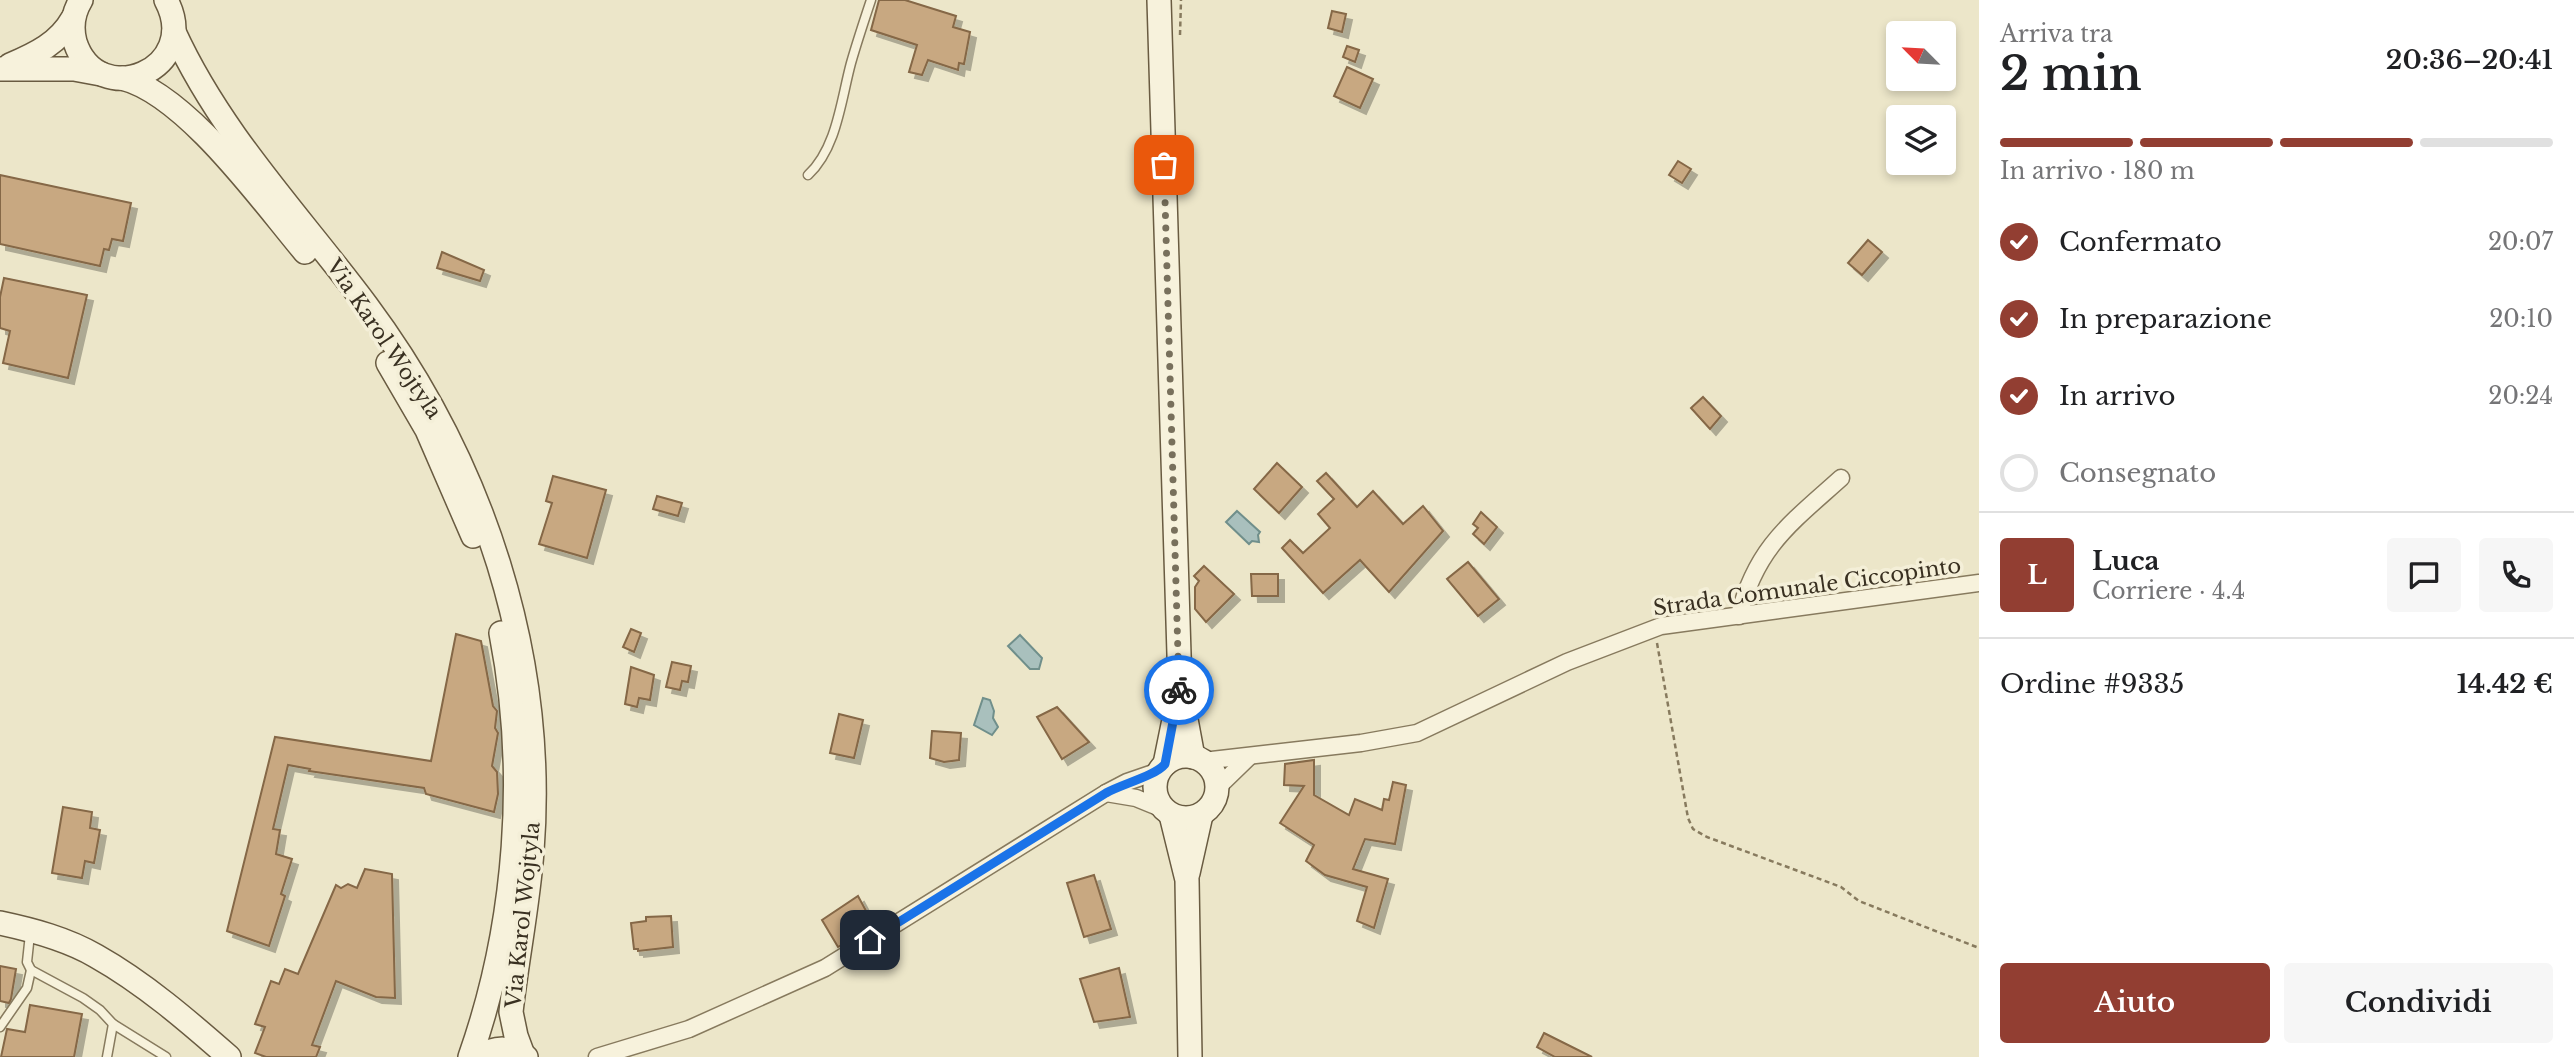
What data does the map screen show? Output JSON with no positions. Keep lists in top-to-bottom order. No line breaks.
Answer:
{"streets":{"street":["Via Karol Wojtyla","Strada Comunale Ciccopinto"]},"north":"top left","page":{"heading":["2 min","Arriva tra","20:36–20:41"],"panel":["Luca","Corriere · 4.4","Ordine #9335","14.42 €"],"bar":"In arrivo · 180 m","list":[["Confermato","20:07"],["In preparazione","20:10"],["In arrivo","20:24"],"Consegnato"],"round":"L","buttons":["Aiuto","Condividi"]}}
